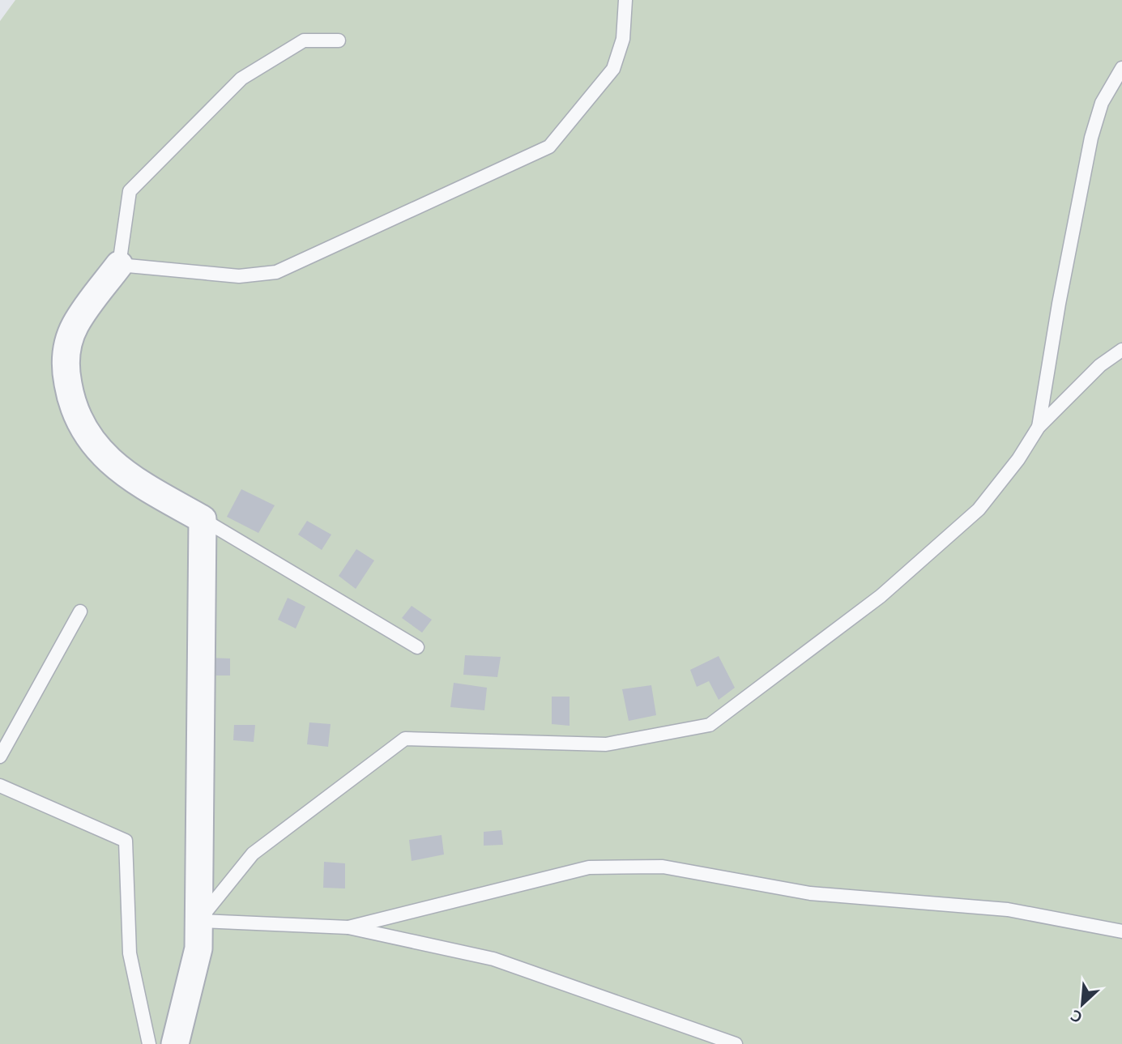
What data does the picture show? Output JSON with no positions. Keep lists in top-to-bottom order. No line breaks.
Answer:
{"north":"bottom left"}
